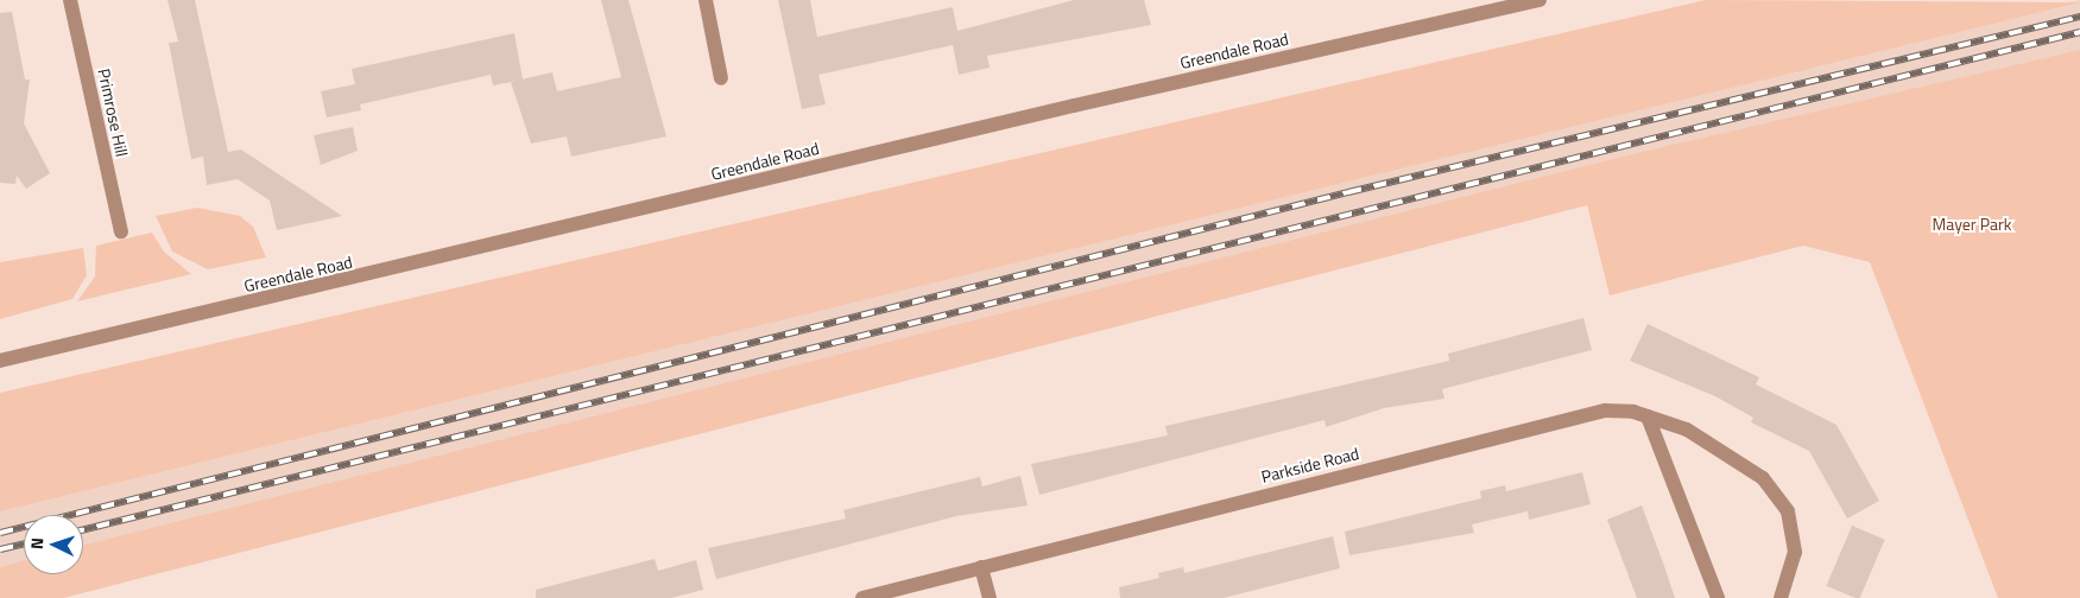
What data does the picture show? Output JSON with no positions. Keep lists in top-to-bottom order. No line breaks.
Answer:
{"streets":{"street":["Greendale Road","Primrose Hill","Parkside Road"]},"parks":["Mayer Park"],"north":"left"}
